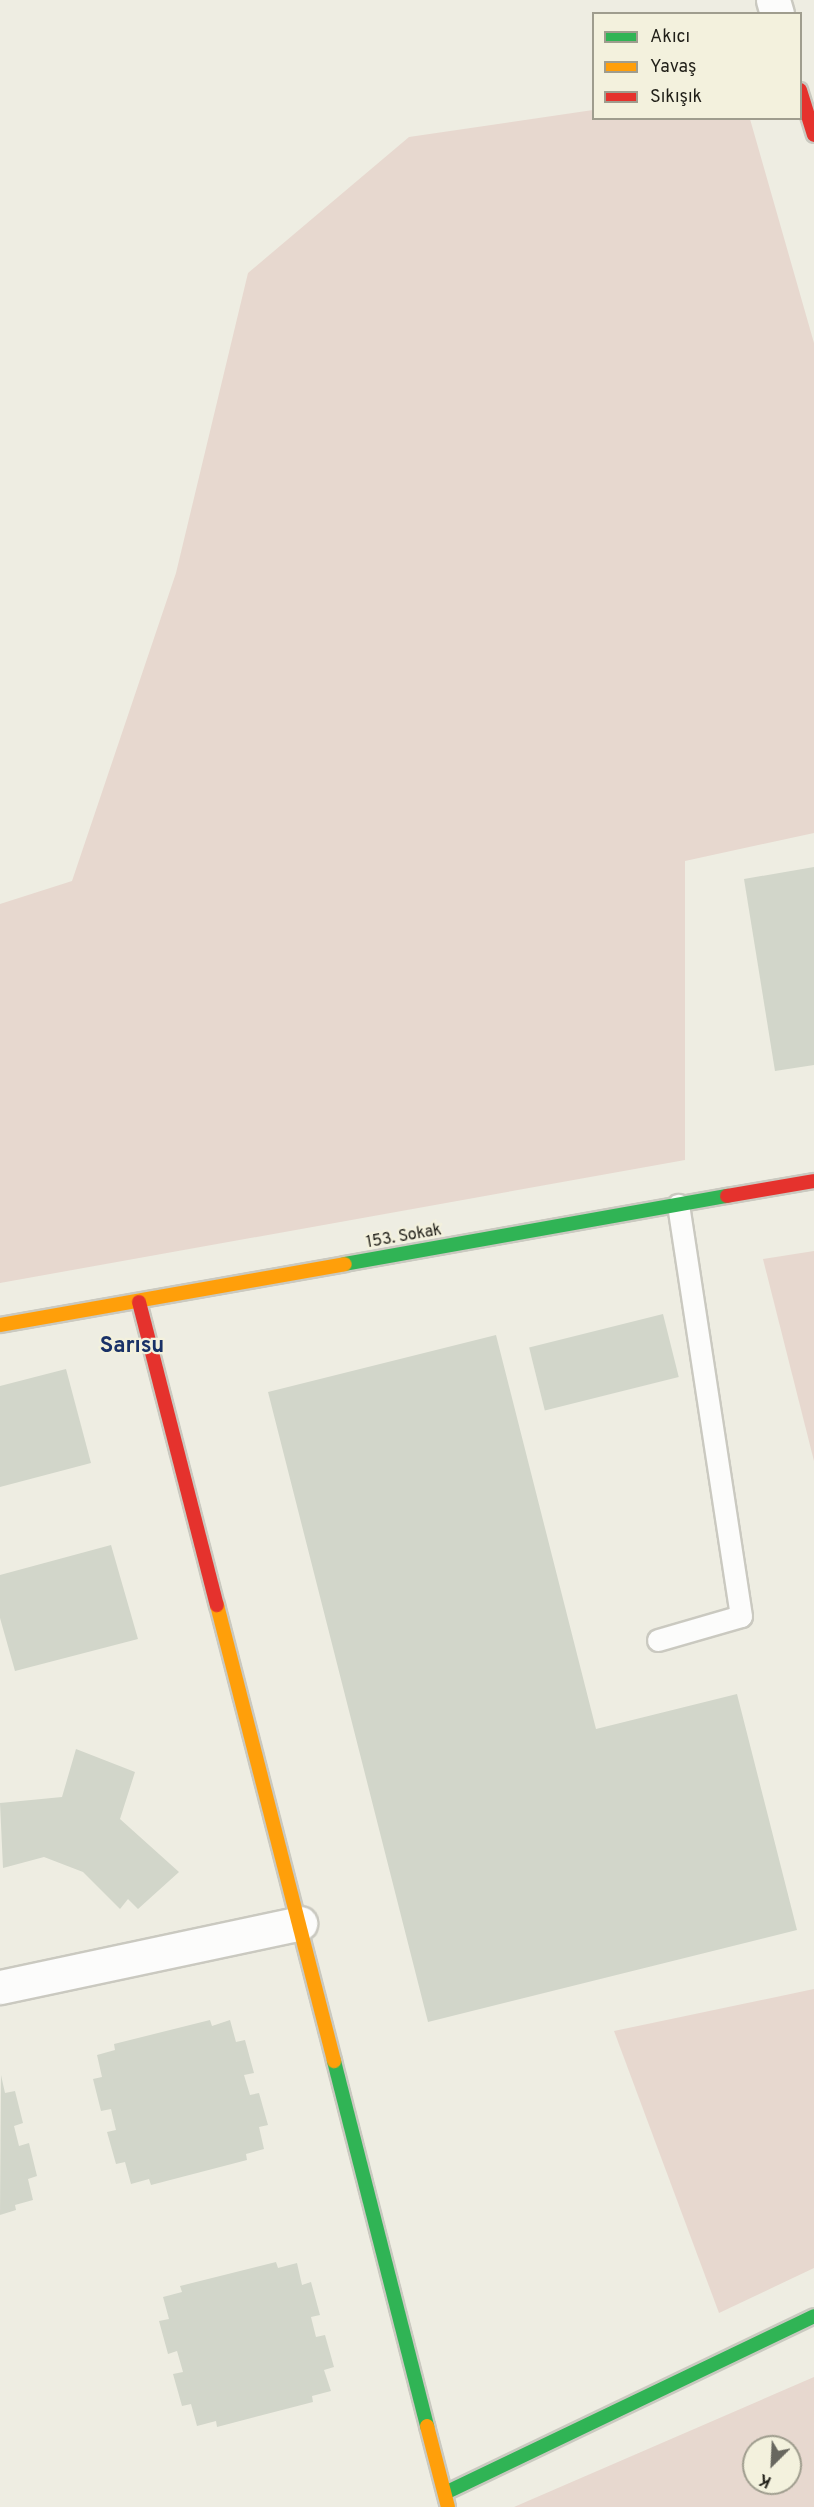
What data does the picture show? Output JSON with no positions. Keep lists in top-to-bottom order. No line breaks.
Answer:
{"streets":{"street":["153. Sokak"]},"districts":["Sarısu"],"legend":["Akıcı","Yavaş","Sıkışık"],"north":"bottom left"}
